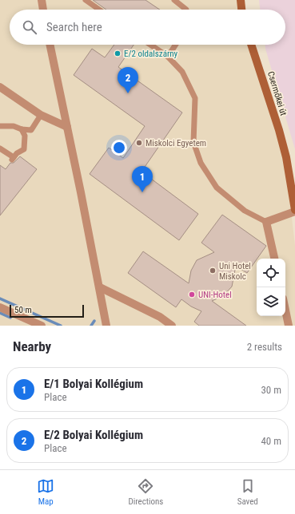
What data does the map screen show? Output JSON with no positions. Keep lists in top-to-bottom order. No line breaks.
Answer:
{"streets":{"main road":["Csermőkei út"]},"places":["E/2 oldalszárny","Miskolci Egyetem","Uni Hotel Miskolc","UNI-Hotel"],"scale_bar":"50 m","page":{"search":"Search here","pins":["2","1"],"scale":"50 m","heading":["Nearby","2 results"],"list":[{"mark":"1","name":"E/1 Bolyai Kollégium","note":"Place","value":"30 m"},{"mark":"2","name":"E/2 Bolyai Kollégium","note":"Place","value":"40 m"}],"nav":["Map","Directions","Saved"]}}
